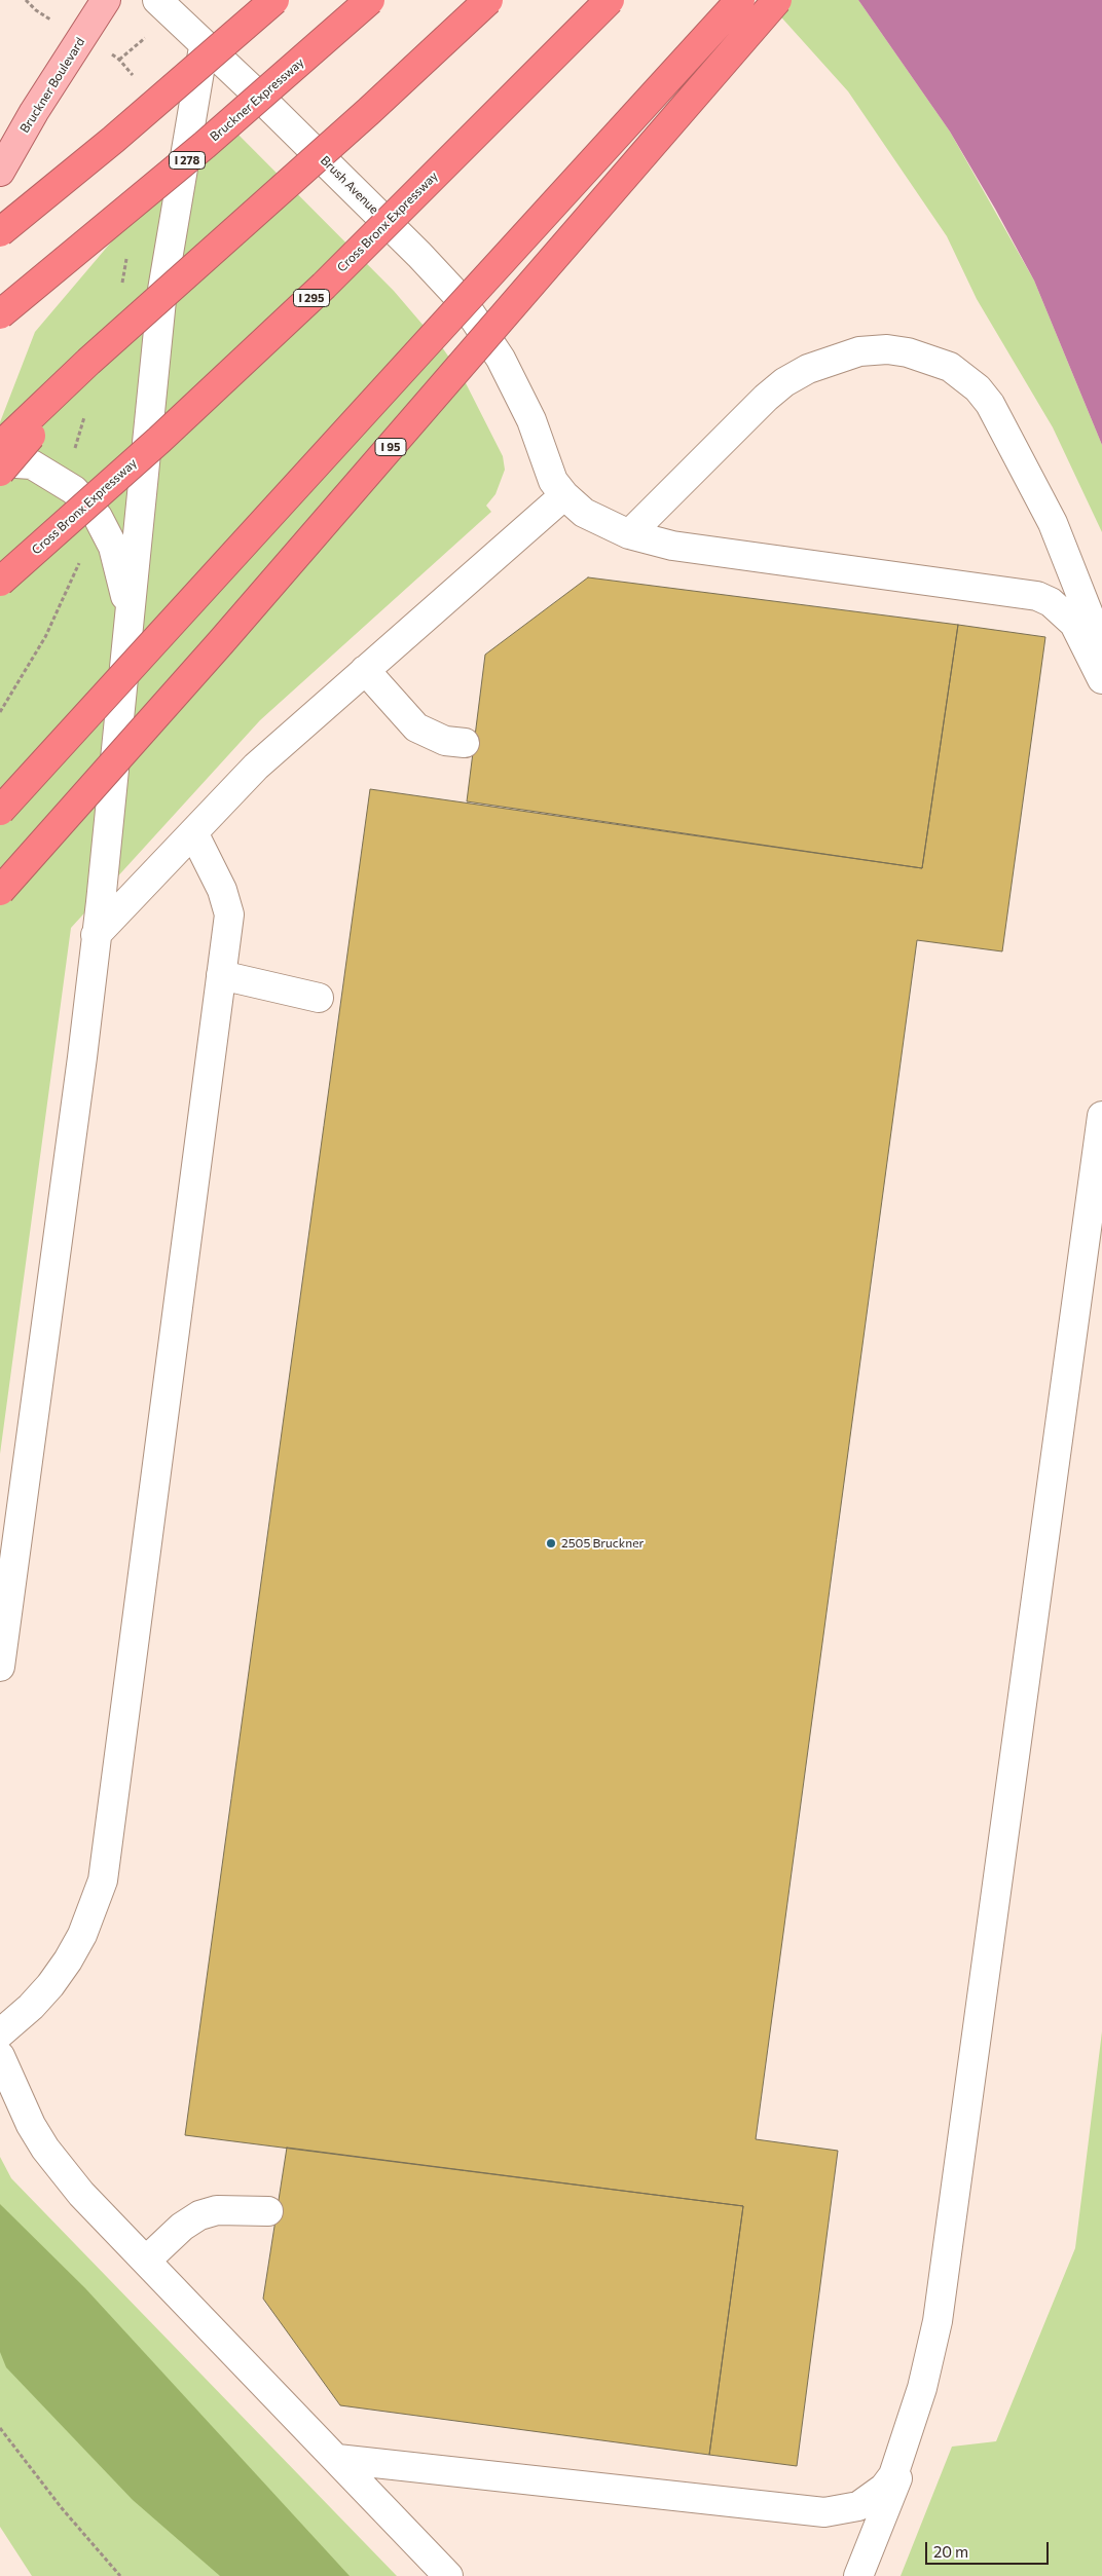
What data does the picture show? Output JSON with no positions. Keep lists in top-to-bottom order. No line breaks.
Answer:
{"streets":{"highway":["Bruckner Expressway","I 278","Cross Bronx Expressway","I 295","I 95"],"main road":["Bruckner Boulevard"],"street":["Brush Avenue"]},"places":["2505 Bruckner"],"scale_bar":"20 m"}
